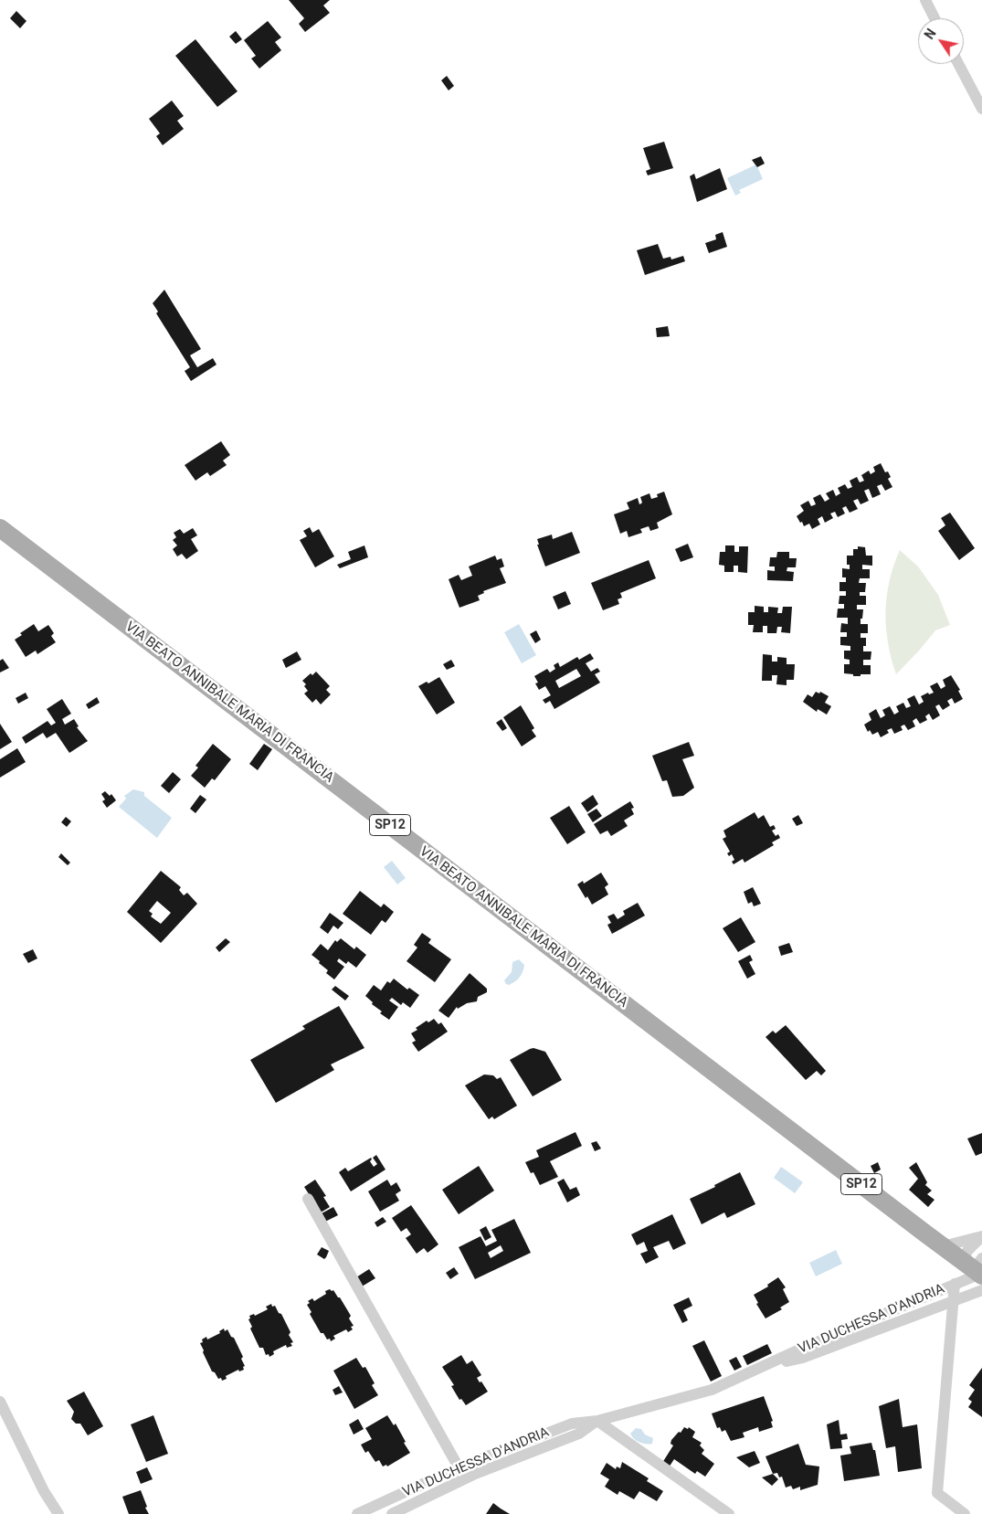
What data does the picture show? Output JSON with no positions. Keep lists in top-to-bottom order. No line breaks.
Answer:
{"streets":{"main road":["VIA BEATO ANNIBALE MARIA DI FRANCIA","SP12"],"street":["VIA DUCHESSA D'ANDRIA"]},"crossings":[["VIA BEATO ANNIBALE MARIA DI FRANCIA","VIA DUCHESSA D'ANDRIA"]],"north":"top left"}
